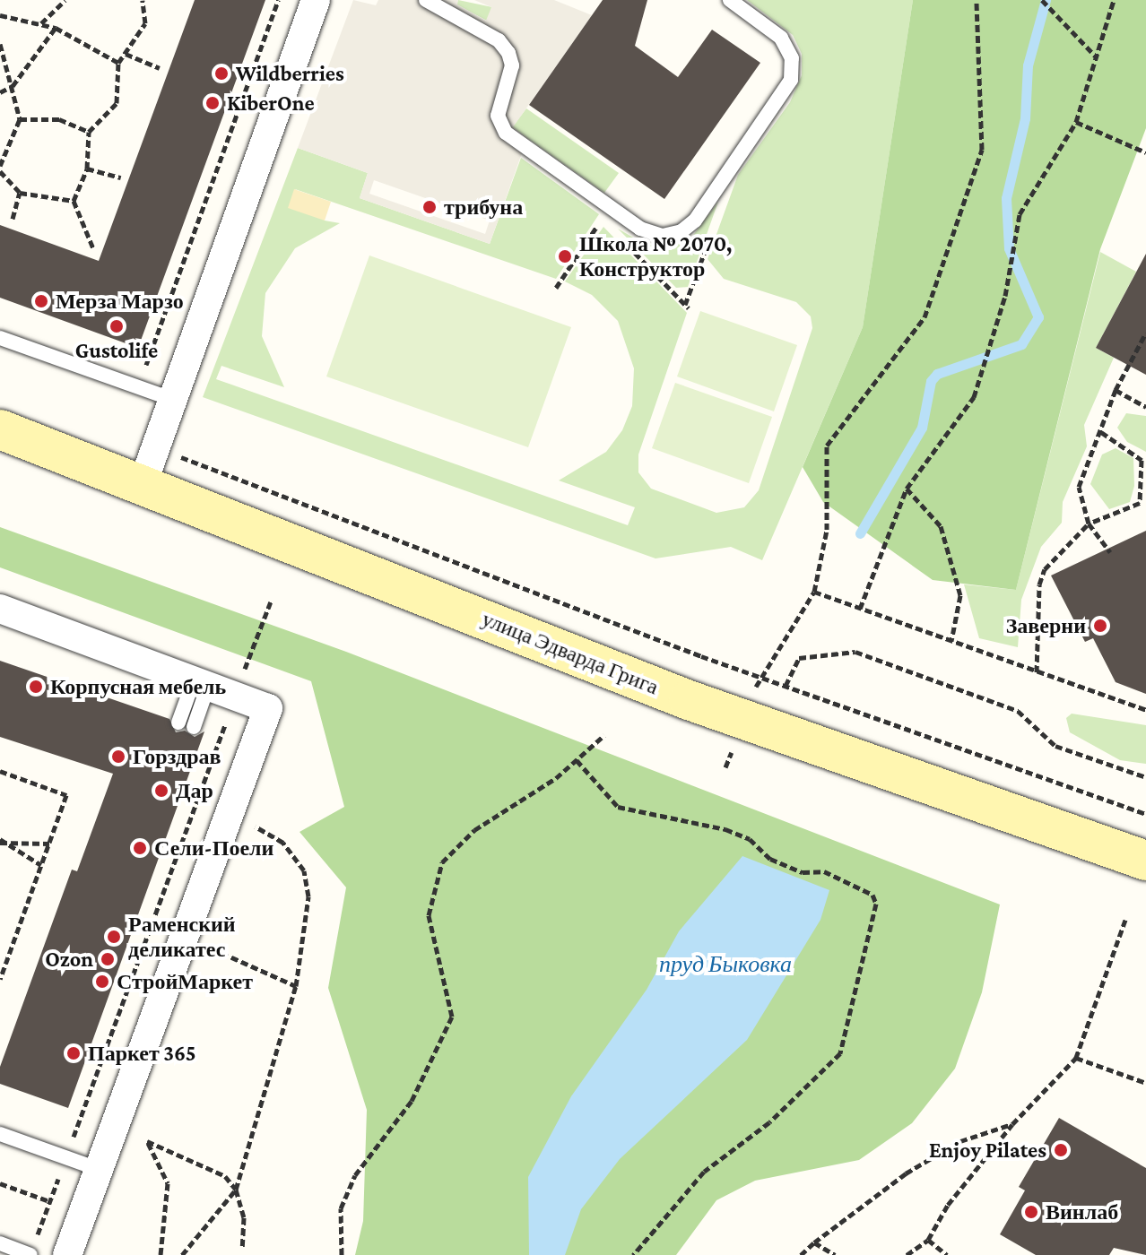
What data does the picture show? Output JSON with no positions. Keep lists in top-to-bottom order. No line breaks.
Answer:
{"streets":{"street":["улица Эдварда Грига"]},"water":["пруд Быковка"],"places":["Wildberries","KiberOne","трибуна","Школа № 2070, Конструктор","Мерза Марзо","Gustolife","Заверни","Корпусная мебель","Горздрав","Дар","Сели-Поели","Раменский деликатес","Ozon","СтройМаркет","Паркет 365","Enjoy Pilates","Винлаб"]}
